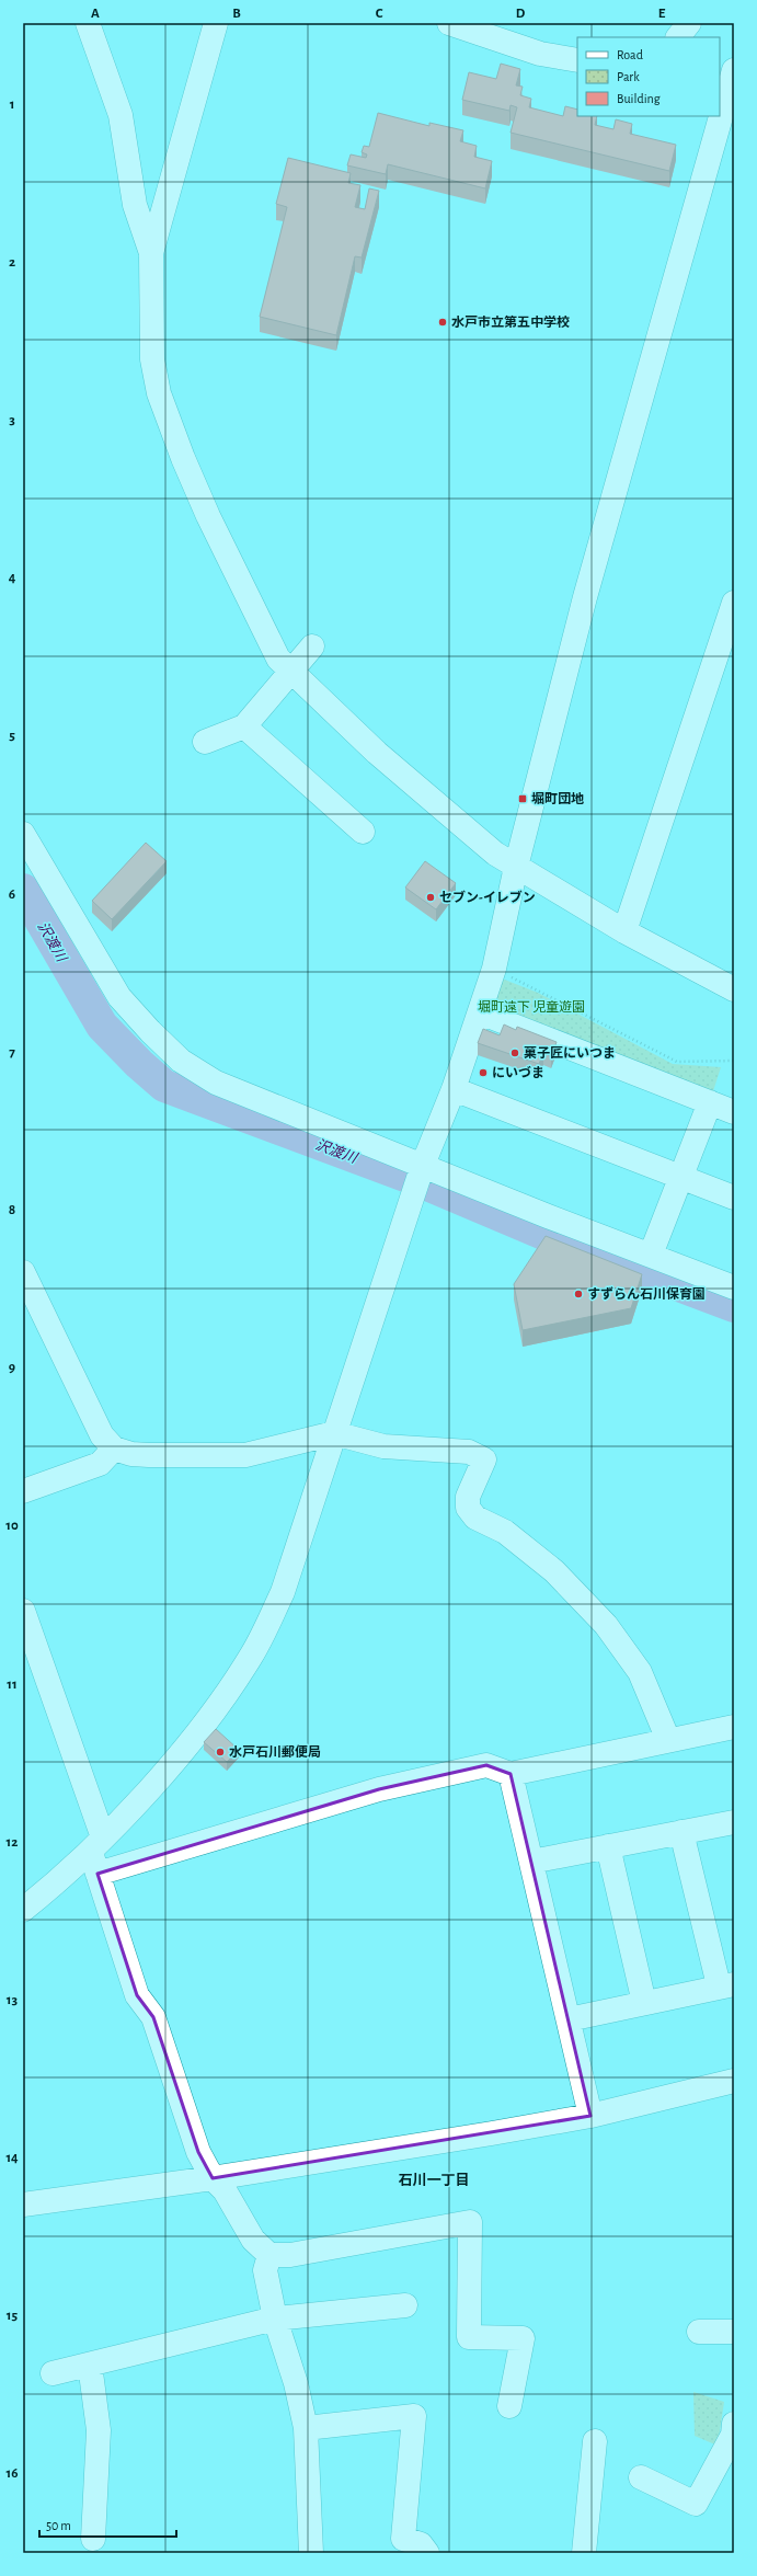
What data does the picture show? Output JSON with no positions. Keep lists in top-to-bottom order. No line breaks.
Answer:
{"districts":["石川一丁目"],"water":["沢渡川"],"parks":["堀町遠下 児童遊園"],"places":{"other":["水戸市立第五中学校","セブン-イレブン","菓子匠にいつま","にいづま","すずらん石川保育園","水戸石川郵便局"],"transit":["堀町団地"]},"legend":["Road","Park","Building"],"scale_bar":"50 m","grid":{"columns":["A","B","C","D","E"],"rows":["1","2","3","4","5","6","7","8","9","10","11","12","13","14","15","16"]}}
